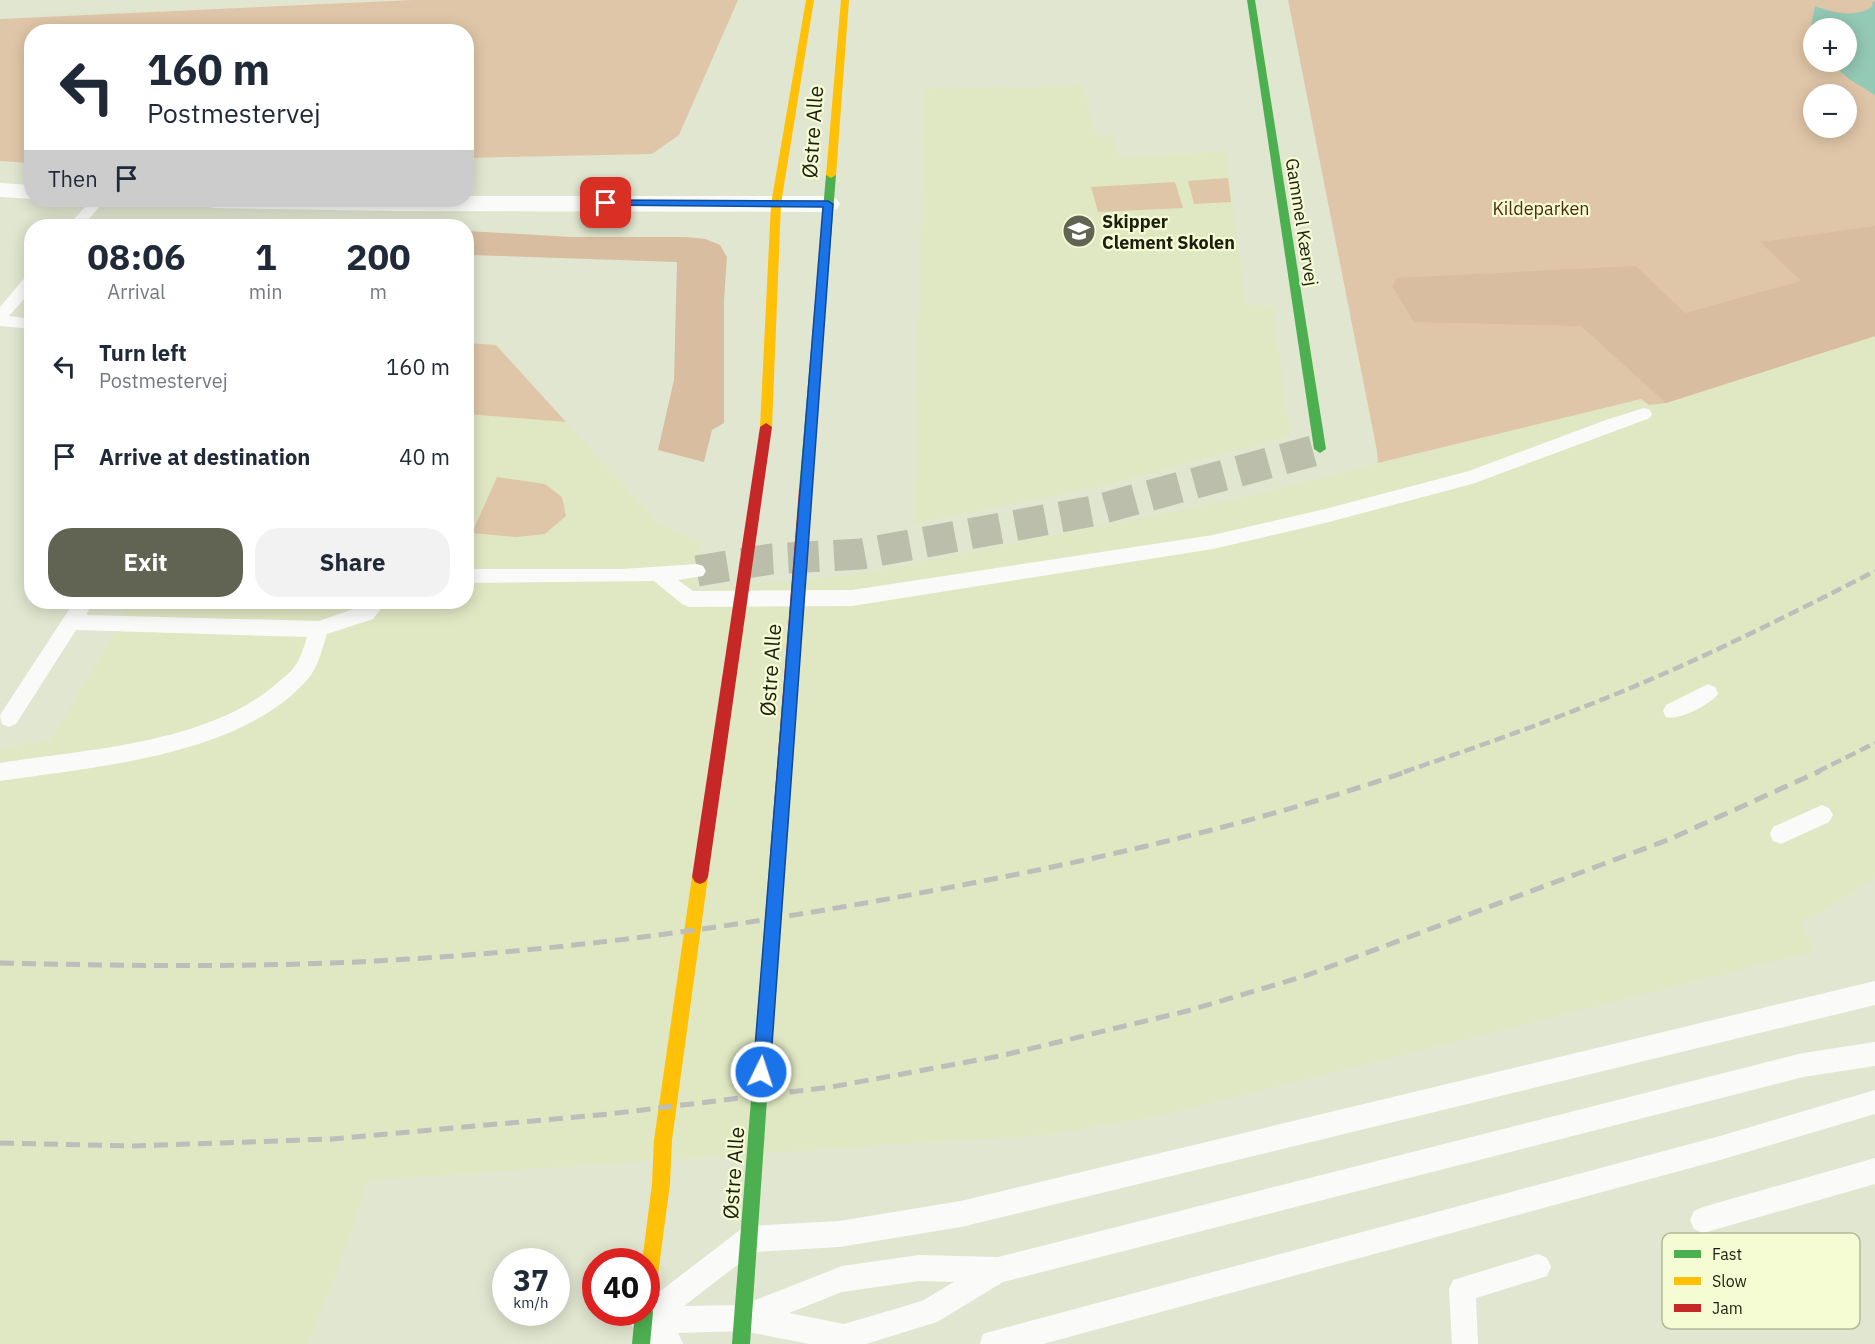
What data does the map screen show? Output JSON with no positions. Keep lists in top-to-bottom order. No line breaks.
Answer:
{"streets":{"street":["Østre Alle","Gammel Kærvej"]},"parks":["Kildeparken"],"places":{"school or university":["Skipper Clement Skolen"]},"legend":["Fast","Slow","Jam"],"page":{"map_buttons":["+","−"],"turn":["160 m","Postmestervej"],"then":"Then","eta":["08:06","Arrival","1","min","200","m"],"list":[{"name":"Turn left","note":"Postmestervej","value":"160 m"},{"name":"Arrive at destination","value":"40 m"}],"buttons":["Exit","Share"],"speed":"37 km/h","limit":"40"}}
